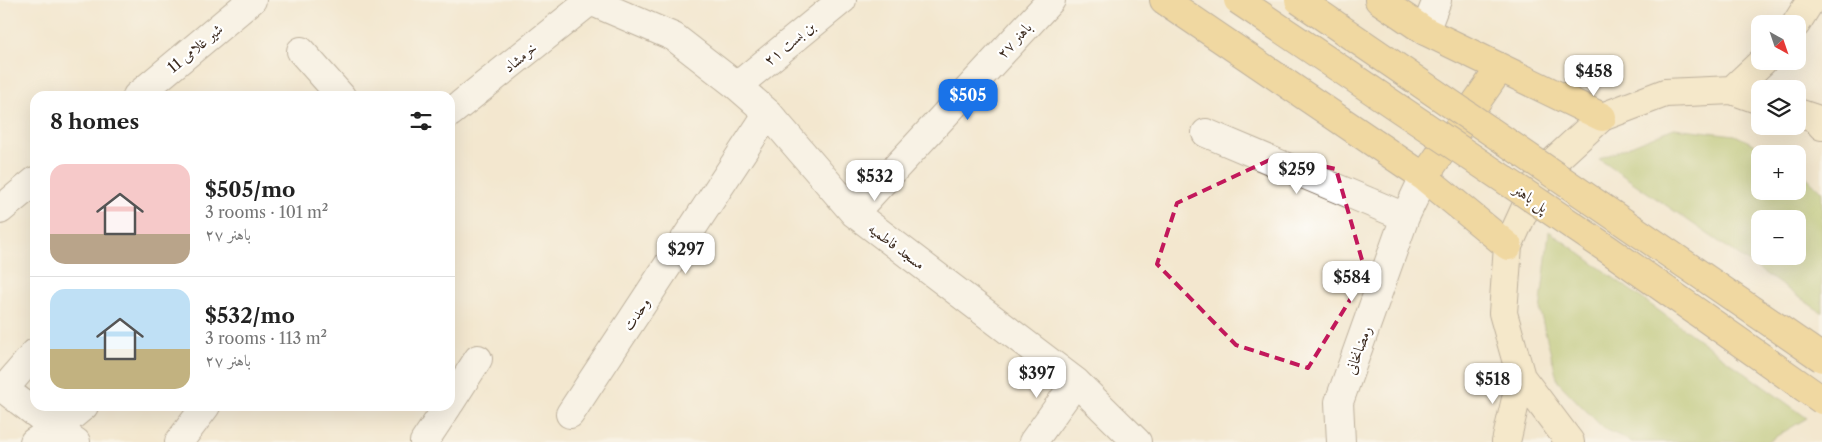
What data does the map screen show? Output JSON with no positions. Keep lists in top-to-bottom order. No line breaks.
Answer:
{"streets":{"main road":["پل باهنر"],"street":["باهنر ۲۷","بن بست ۲۱","شیر غلامی 11","خرمشاد","مسجد فاطمیه","وحدت","رمضانخانی"]},"crossings":[["باهنر ۲۷","مسجد فاطمیه"],["بن بست ۲۱","مسجد فاطمیه"],["خرمشاد","مسجد فاطمیه"],["مسجد فاطمیه","وحدت"]],"north":"bottom right","page":{"map_buttons":["+","−"],"price":["$458","$505","$259","$532","$297","$584","$397","$518"],"heading":"8 homes","list":[{"name":"$505/mo","note":"3 rooms · 101 m² · باهنر ۲۷"},{"name":"$532/mo","note":"3 rooms · 113 m² · باهنر ۲۷"}]}}
